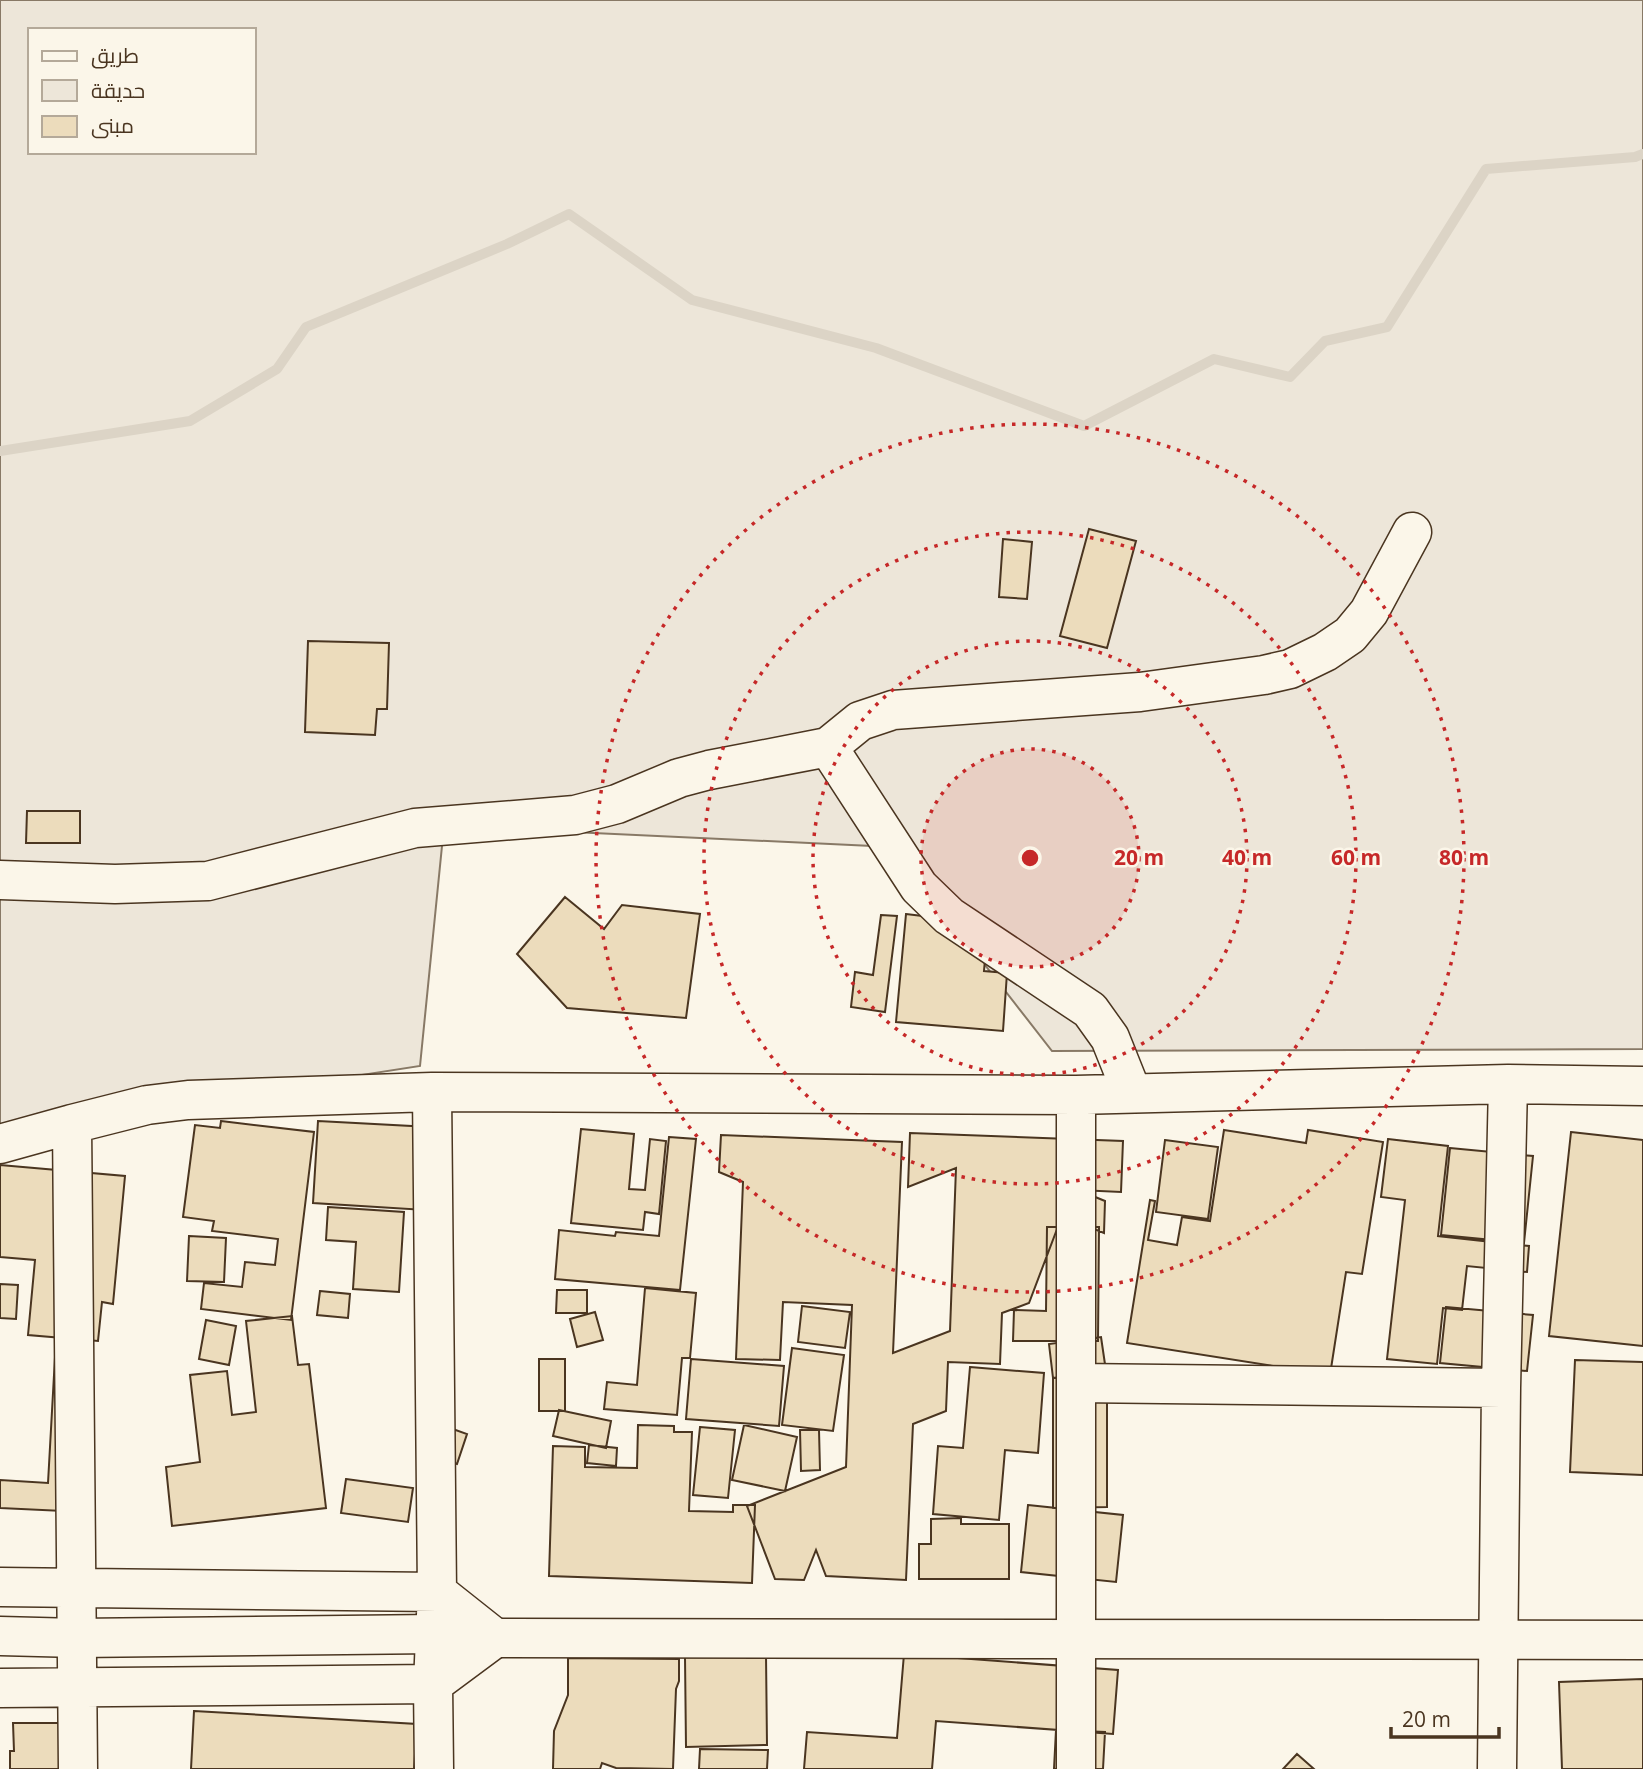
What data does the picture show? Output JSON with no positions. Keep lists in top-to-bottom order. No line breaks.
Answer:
{"legend":["طريق","حديقة","مبنى"],"scale_bar":"20 m","rings":["20 m","40 m","60 m","80 m"]}
